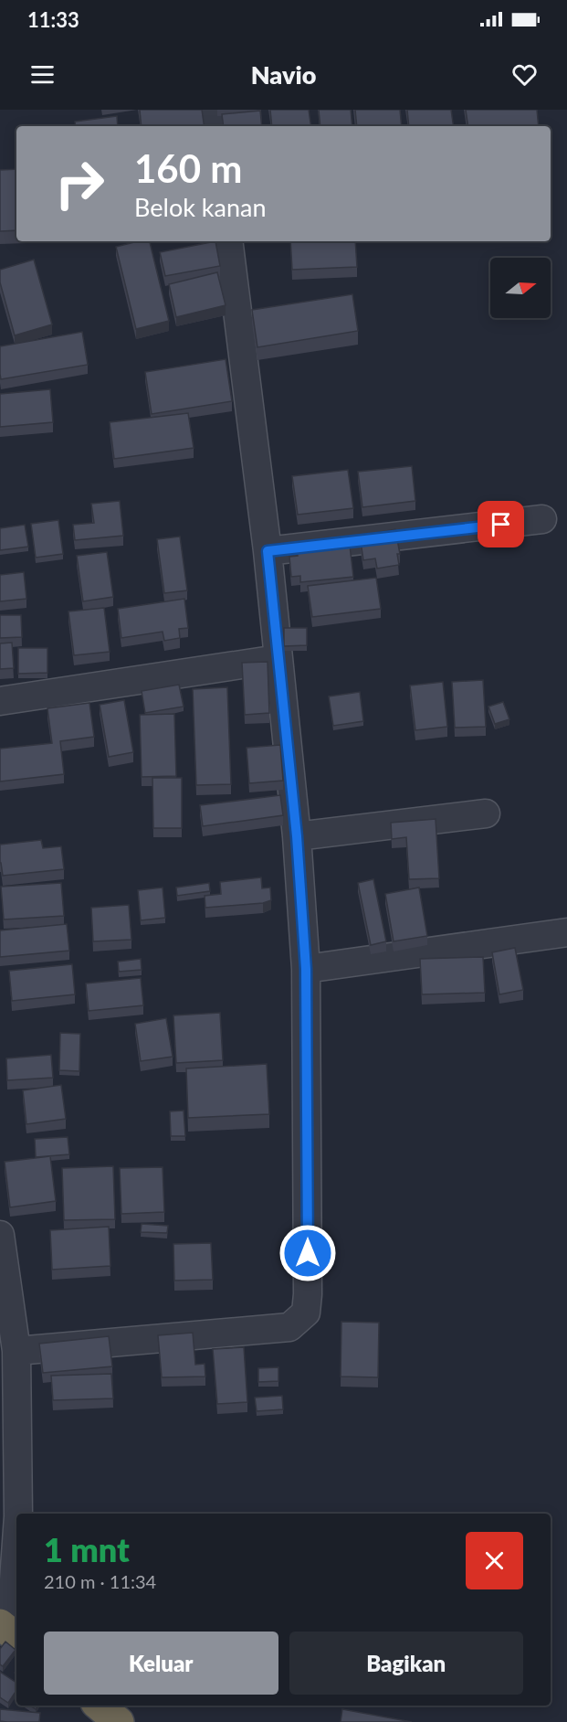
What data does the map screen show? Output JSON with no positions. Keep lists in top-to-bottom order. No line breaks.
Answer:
{"north":"right","page":{"status":"11:33","header":"Navio","turn":["160 m","Belok kanan"],"heading":["1 mnt","210 m · 11:34"],"buttons":["Keluar","Bagikan"]}}
